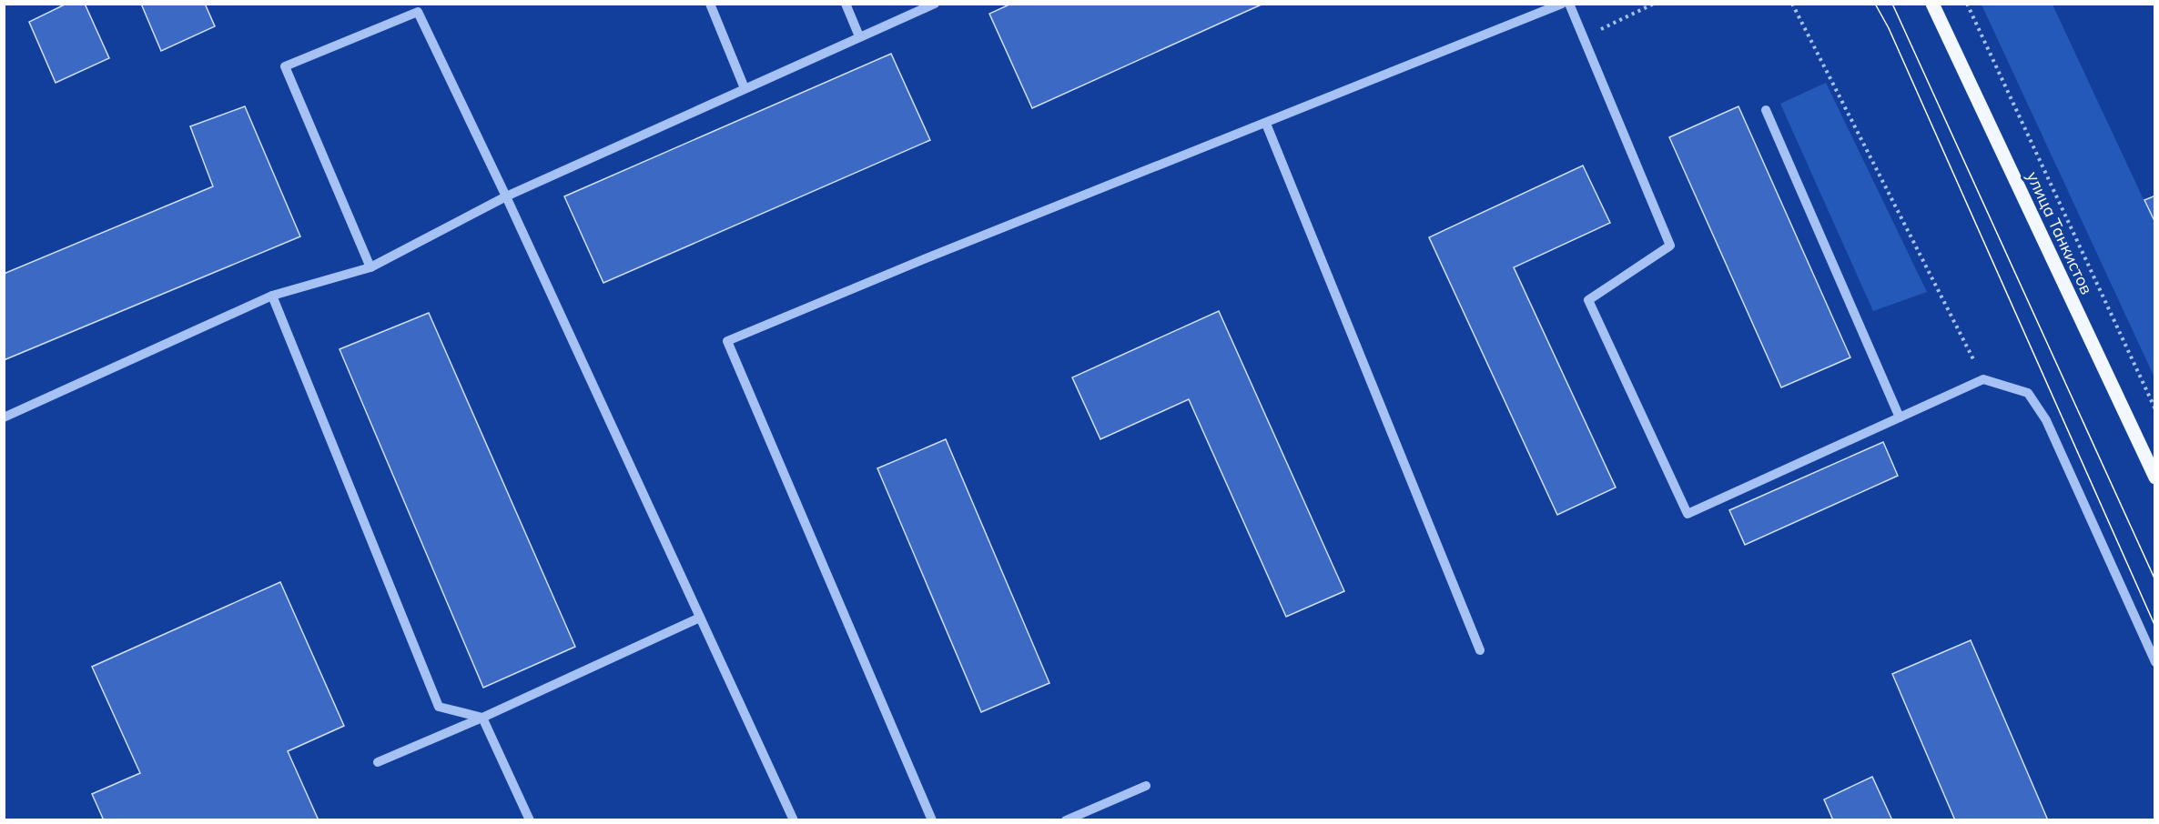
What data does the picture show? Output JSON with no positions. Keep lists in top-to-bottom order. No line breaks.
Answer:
{"streets":{"main road":["улица Танкистов"]}}
